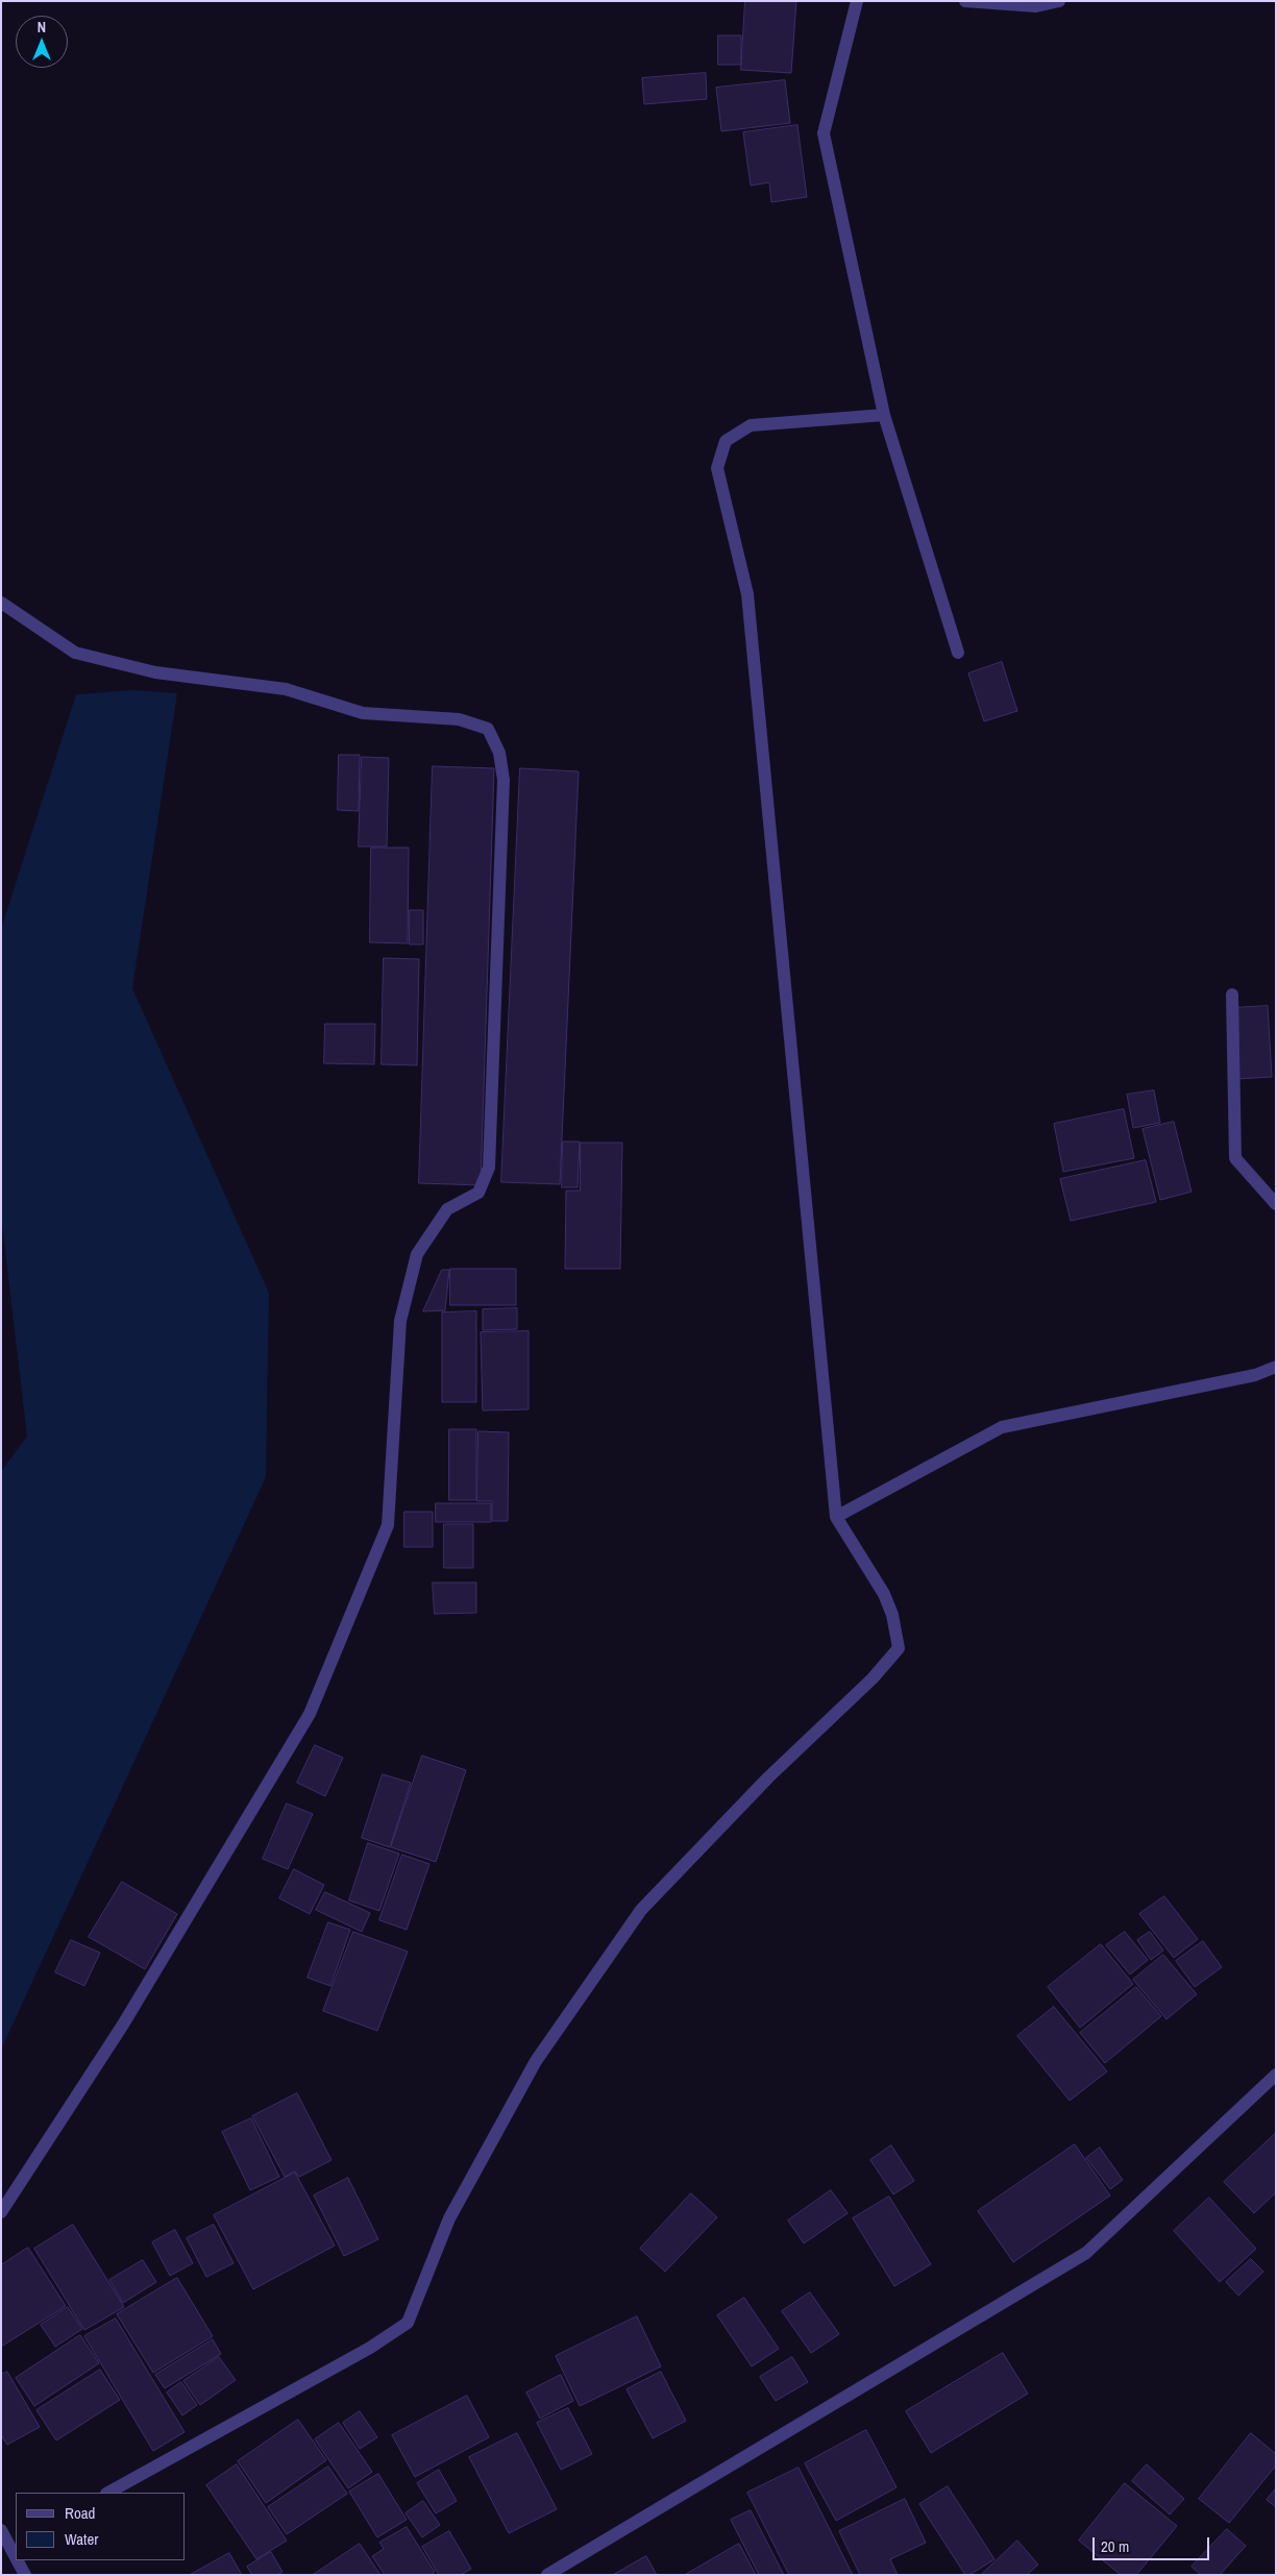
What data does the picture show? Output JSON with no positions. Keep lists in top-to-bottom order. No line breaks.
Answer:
{"legend":["Road","Water"],"scale_bar":"20 m","north":"top"}
